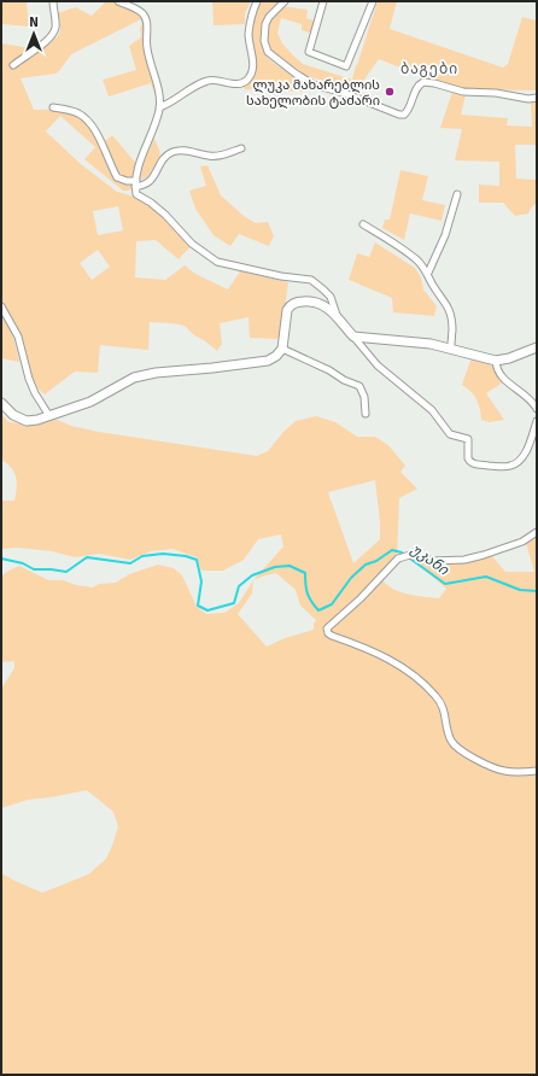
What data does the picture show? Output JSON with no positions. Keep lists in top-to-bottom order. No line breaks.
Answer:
{"districts":["ბაგები"],"water":["უკანი"],"places":["ლუკა მახარებლის სახელობის ტაძარი"],"north":"top"}
